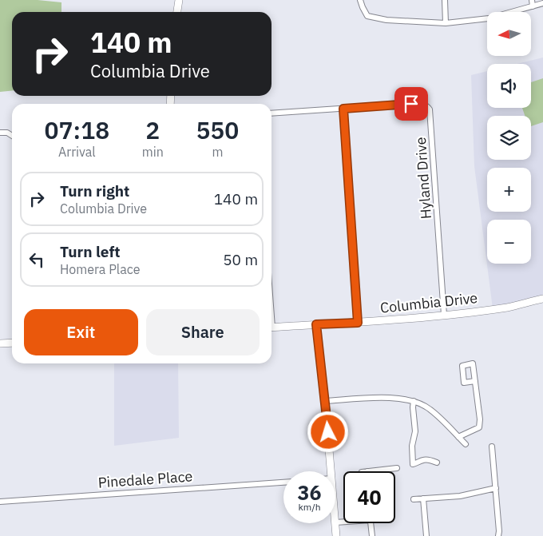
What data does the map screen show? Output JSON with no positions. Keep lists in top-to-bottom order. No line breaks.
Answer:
{"streets":{"main road":["Columbia Drive"],"street":["Hyland Drive","Pinedale Place"]},"crossings":[["Hyland Drive","Columbia Drive"]],"north":"left","page":{"map_buttons":["+","−"],"turn":["140 m","Columbia Drive"],"eta":["07:18","Arrival","2","min","550","m"],"list":[{"name":"Turn right","note":"Columbia Drive","value":"140 m"},{"name":"Turn left","note":"Homera Place","value":"50 m"}],"buttons":["Exit","Share"],"speed":"36 km/h","limit":"40"}}
